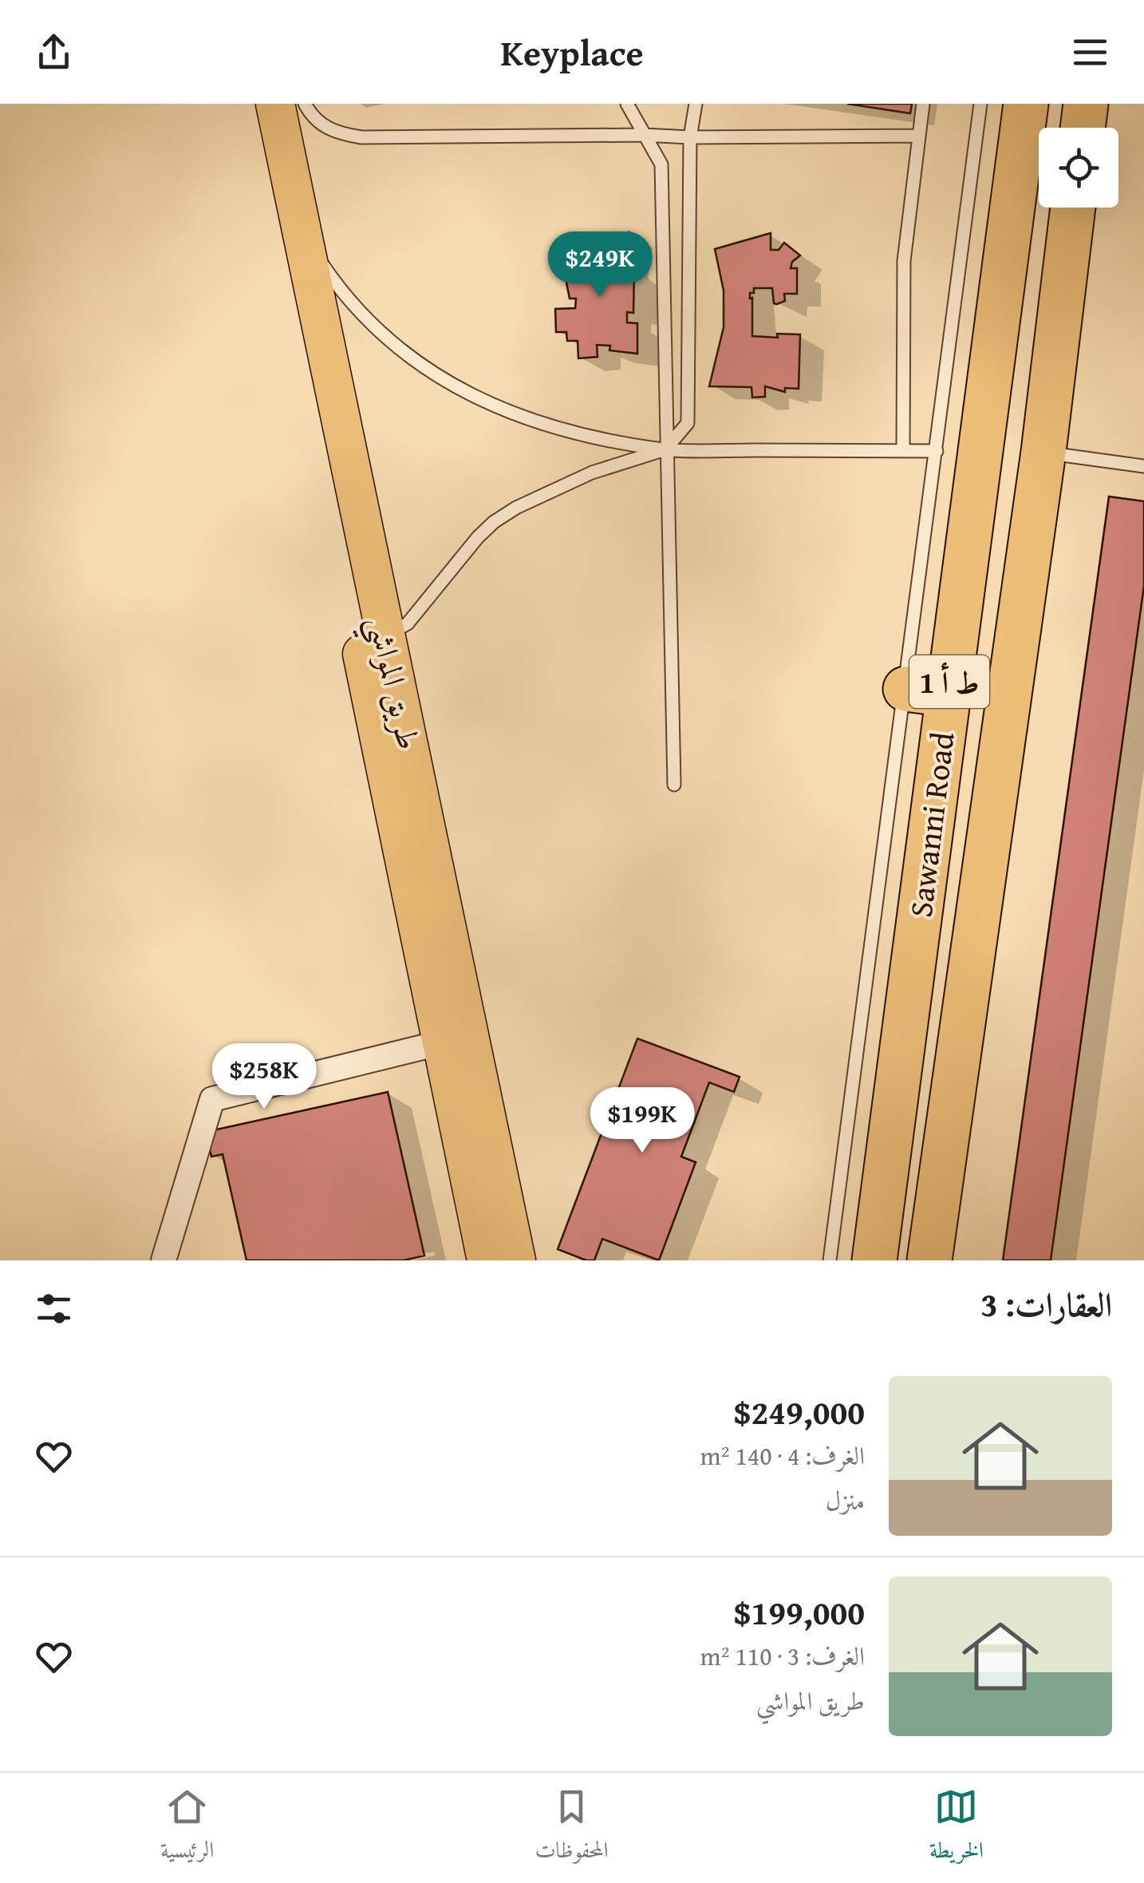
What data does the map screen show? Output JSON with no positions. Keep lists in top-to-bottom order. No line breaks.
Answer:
{"streets":{"highway":["ط أ 1","Sawanni Road"],"main road":["طريق المواشي"]},"page":{"header":"Keyplace","price":["$249K","$258K","$199K"],"heading":"العقارات: 3","list":[{"name":"$249,000","note":"الغرف: 4 · 140 m² · منزل"},{"name":"$199,000","note":"الغرف: 3 · 110 m² · طريق المواشي"}],"tabs":["الخريطة","المحفوظات","الرئيسية"]}}
